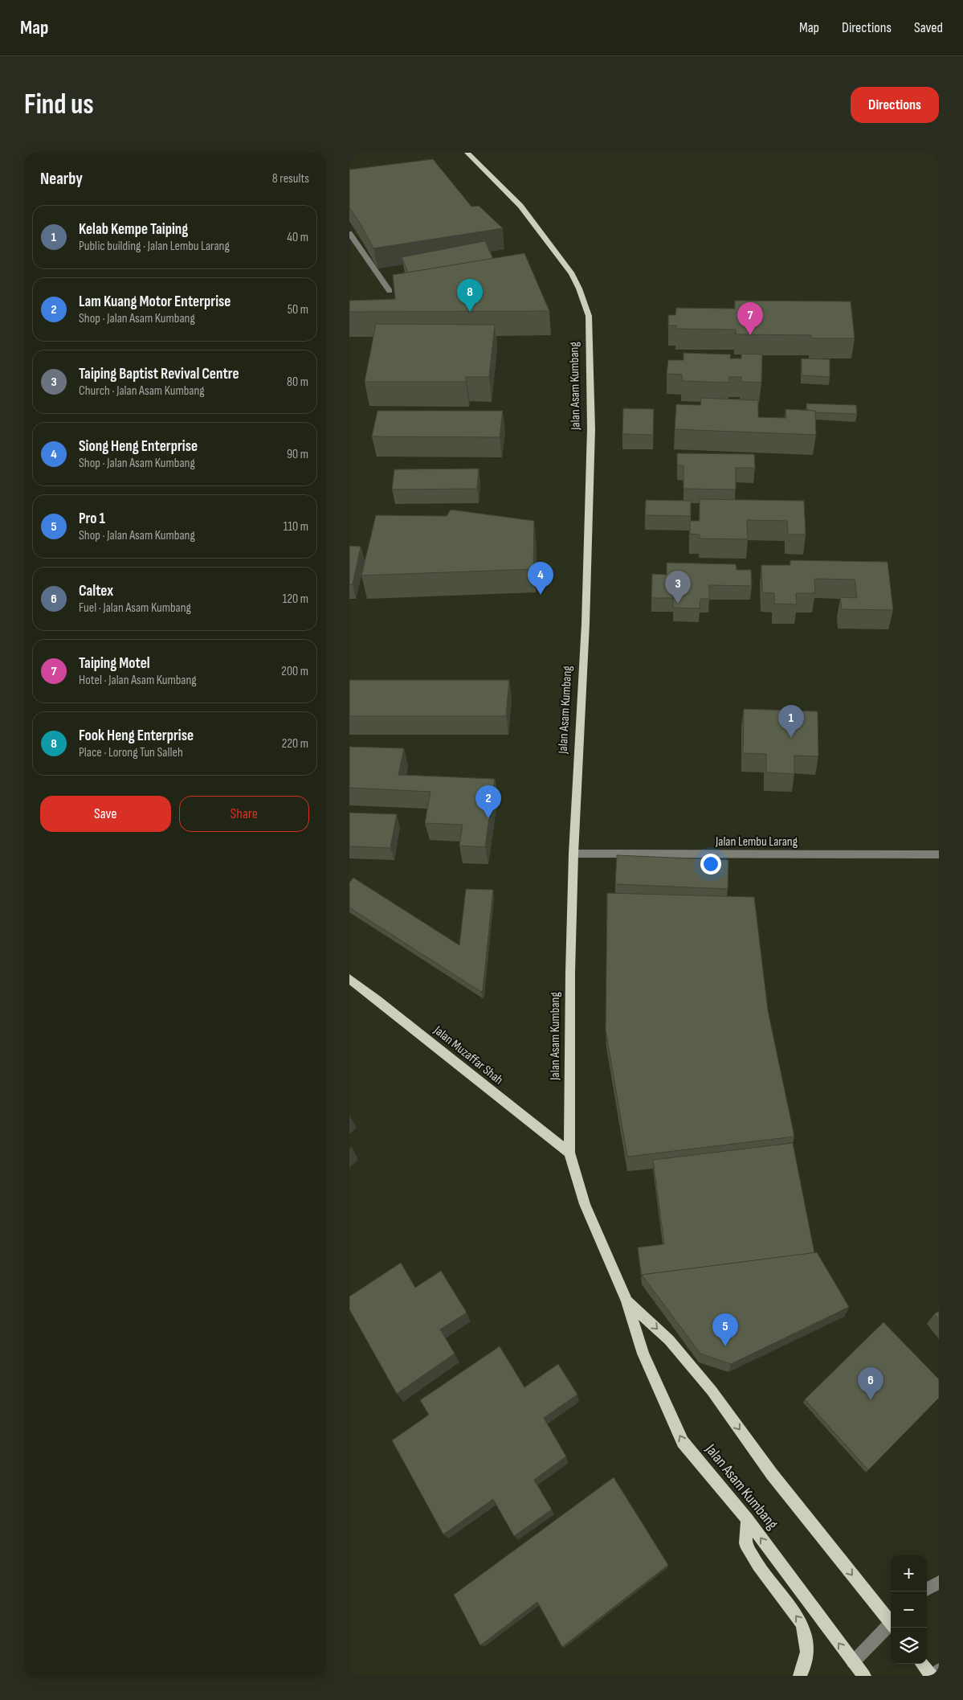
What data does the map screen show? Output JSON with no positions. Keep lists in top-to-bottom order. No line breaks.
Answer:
{"streets":{"main road":["Jalan Asam Kumbang","Jalan Muzaffar Shah"],"street":["Jalan Lembu Larang"]},"crossings":[["Jalan Asam Kumbang","Jalan Lembu Larang"],["Jalan Asam Kumbang","Jalan Muzaffar Shah"]],"page":{"header":"Map","nav":["Map","Directions","Saved"],"buttons":["Directions",["Save","Share"]],"title":"Find us","heading":["Nearby","8 results"],"list":[{"mark":"1","name":"Kelab Kempe Taiping","note":"Public building · Jalan Lembu Larang","value":"40 m"},{"mark":"2","name":"Lam Kuang Motor Enterprise","note":"Shop · Jalan Asam Kumbang","value":"50 m"},{"mark":"3","name":"Taiping Baptist Revival Centre","note":"Church · Jalan Asam Kumbang","value":"80 m"},{"mark":"4","name":"Siong Heng Enterprise","note":"Shop · Jalan Asam Kumbang","value":"90 m"},{"mark":"5","name":"Pro 1","note":"Shop · Jalan Asam Kumbang","value":"110 m"},{"mark":"6","name":"Caltex","note":"Fuel · Jalan Asam Kumbang","value":"120 m"},{"mark":"7","name":"Taiping Motel","note":"Hotel · Jalan Asam Kumbang","value":"200 m"},{"mark":"8","name":"Fook Heng Enterprise","note":"Place · Lorong Tun Salleh","value":"220 m"}],"pins":["8","7","4","3","1","2","5","6"],"map_buttons":["+","−"]}}
